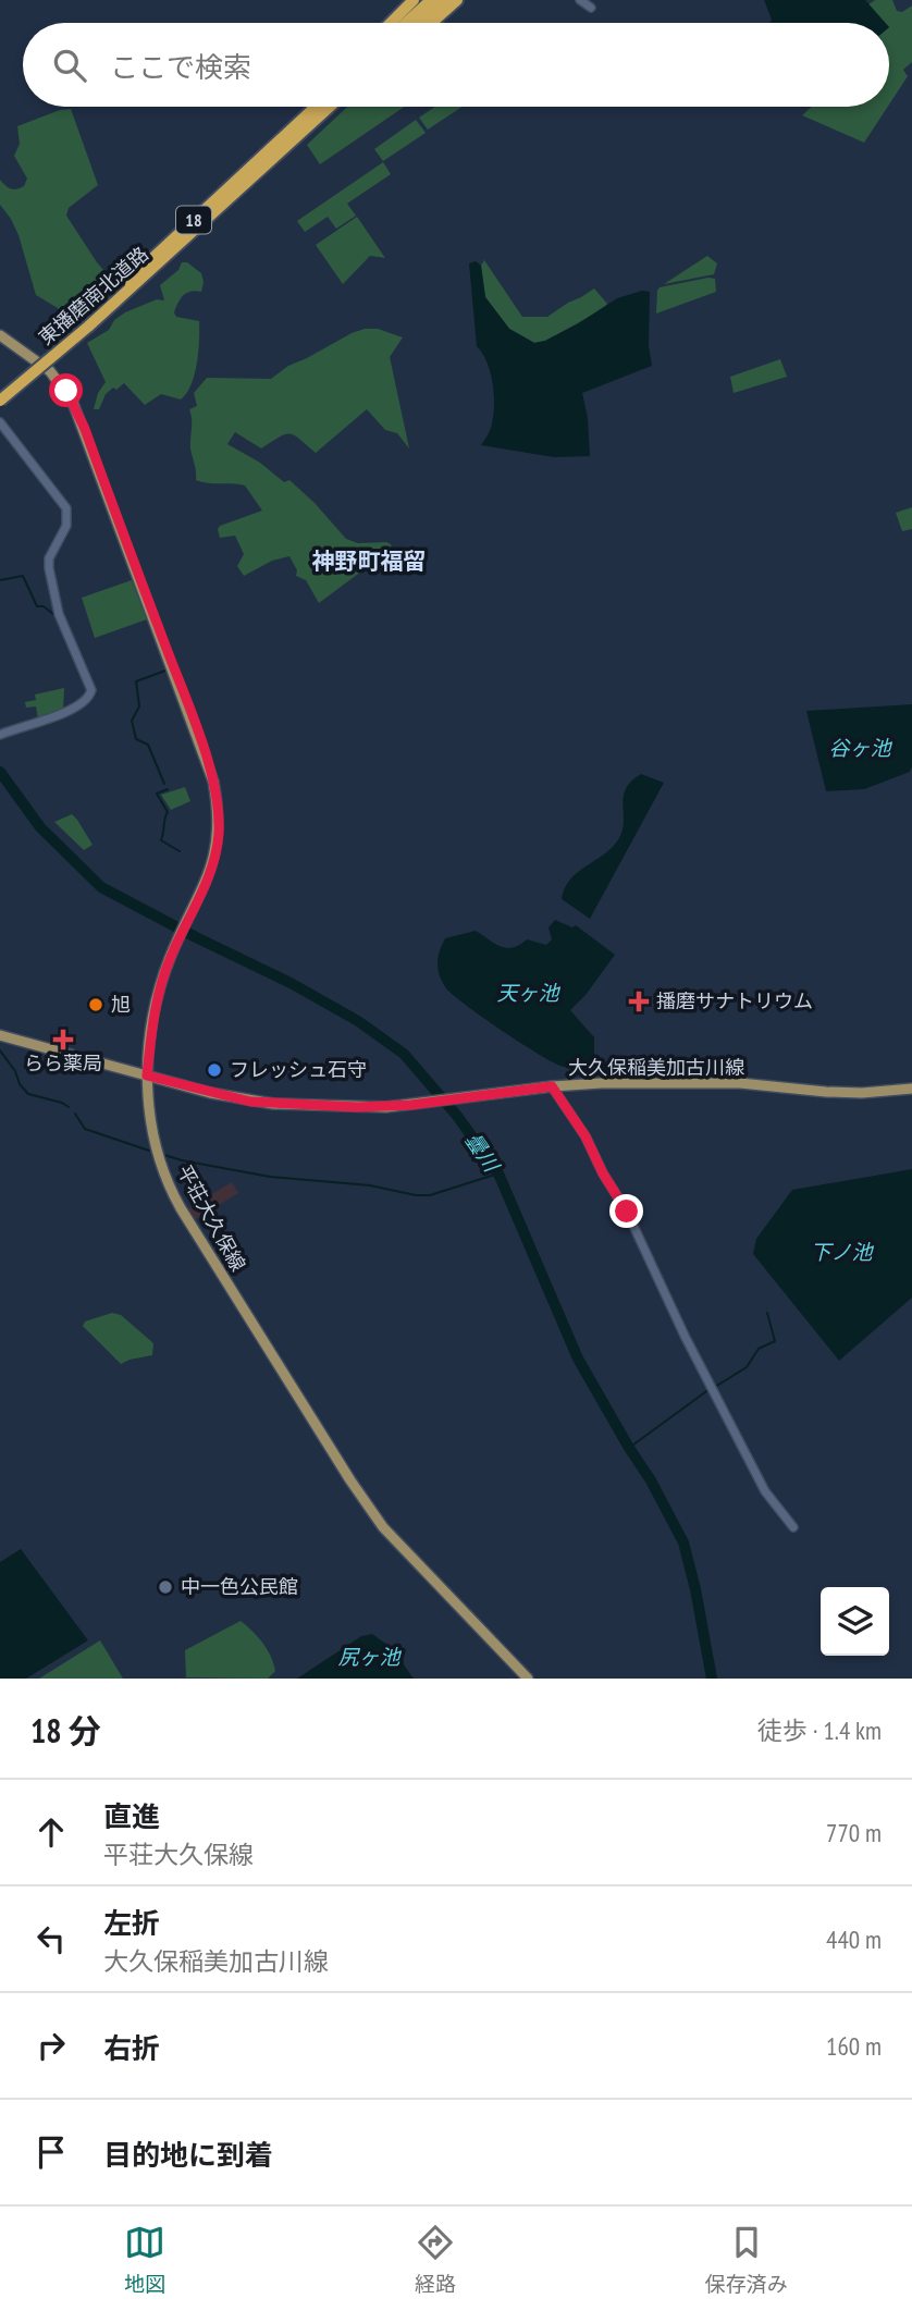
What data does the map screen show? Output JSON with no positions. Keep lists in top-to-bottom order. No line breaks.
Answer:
{"streets":{"highway":["18","東播磨南北道路"],"main road":["大久保稲美加古川線","平荘大久保線"]},"crossings":[["18","東播磨南北道路"],["大久保稲美加古川線","平荘大久保線"]],"districts":["神野町福留"],"water":["谷ヶ池","天ヶ池","曇川","下ノ池","尻ヶ池"],"places":{"health":["播磨サナトリウム","らら薬局"],"other":["旭","フレッシュ石守","中一色公民館"]},"page":{"search":"ここで検索","heading":["18 分","徒歩 · 1.4 km"],"list":[["直進","平荘大久保線","770 m"],["左折","大久保稲美加古川線","440 m"],["右折","160 m"],"目的地に到着"],"nav":["地図","経路","保存済み"]}}
